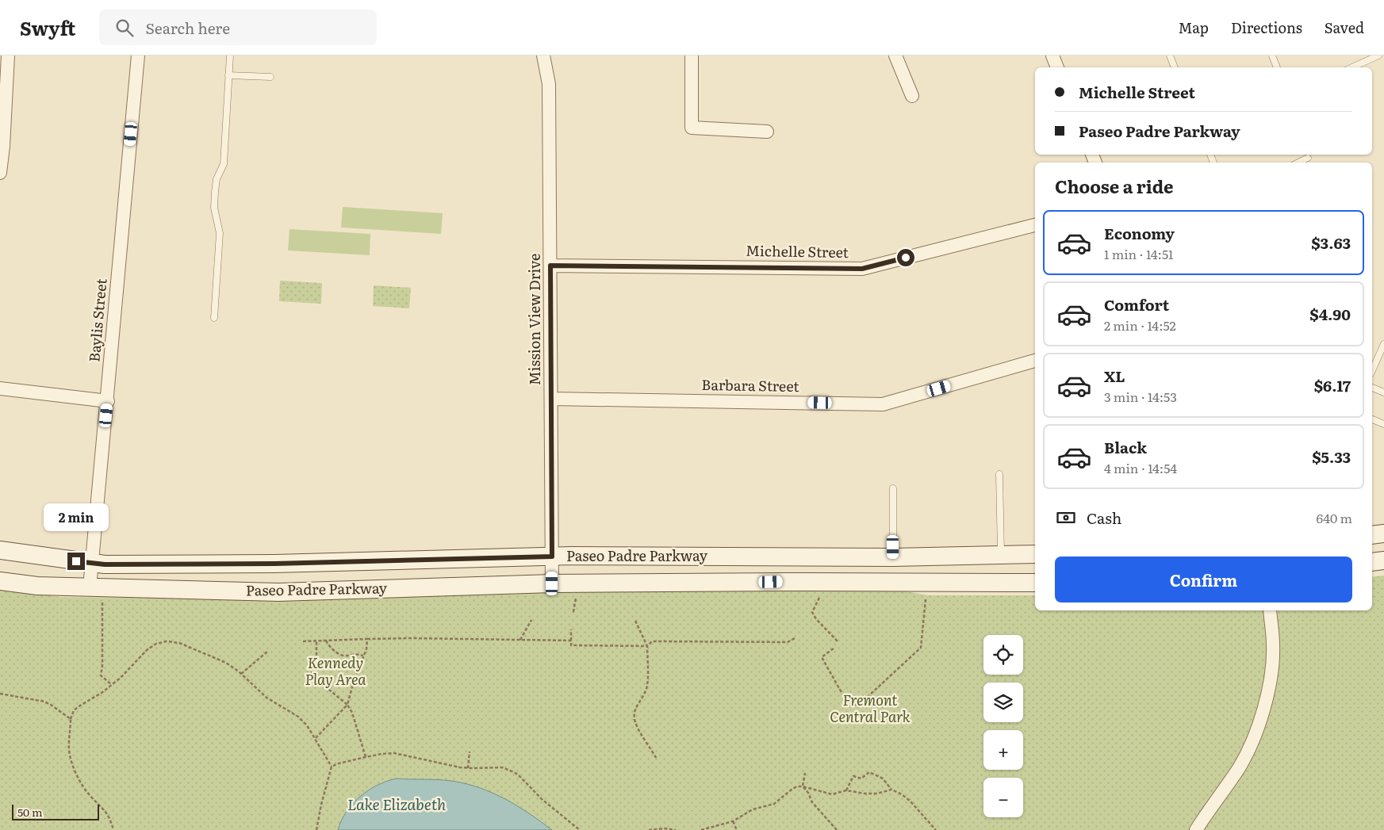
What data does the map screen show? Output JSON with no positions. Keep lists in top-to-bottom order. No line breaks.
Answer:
{"streets":{"main road":["Paseo Padre Parkway"],"street":["Michelle Street","Mission View Drive","Baylis Street","Barbara Street"]},"crossings":[["Michelle Street","Mission View Drive"],["Mission View Drive","Barbara Street"],["Mission View Drive","Paseo Padre Parkway"],["Baylis Street","Paseo Padre Parkway"]],"water":["Lake Elizabeth"],"parks":["Kennedy Play Area","Fremont Central Park"],"scale_bar":"50 m","page":{"header":"Swyft","search":"Search here","nav":["Map","Directions","Saved"],"banner":["Michelle Street","Paseo Padre Parkway"],"heading":"Choose a ride","list":[{"name":"Economy","note":"1 min · 14:51","value":"$3.63"},{"name":"Comfort","note":"2 min · 14:52","value":"$4.90"},{"name":"XL","note":"3 min · 14:53","value":"$6.17"},{"name":"Black","note":"4 min · 14:54","value":"$5.33"}],"pay":["Cash","640 m"],"bubble":"2 min","buttons":"Confirm","map_buttons":["+","−"],"scale":"50 m"}}
